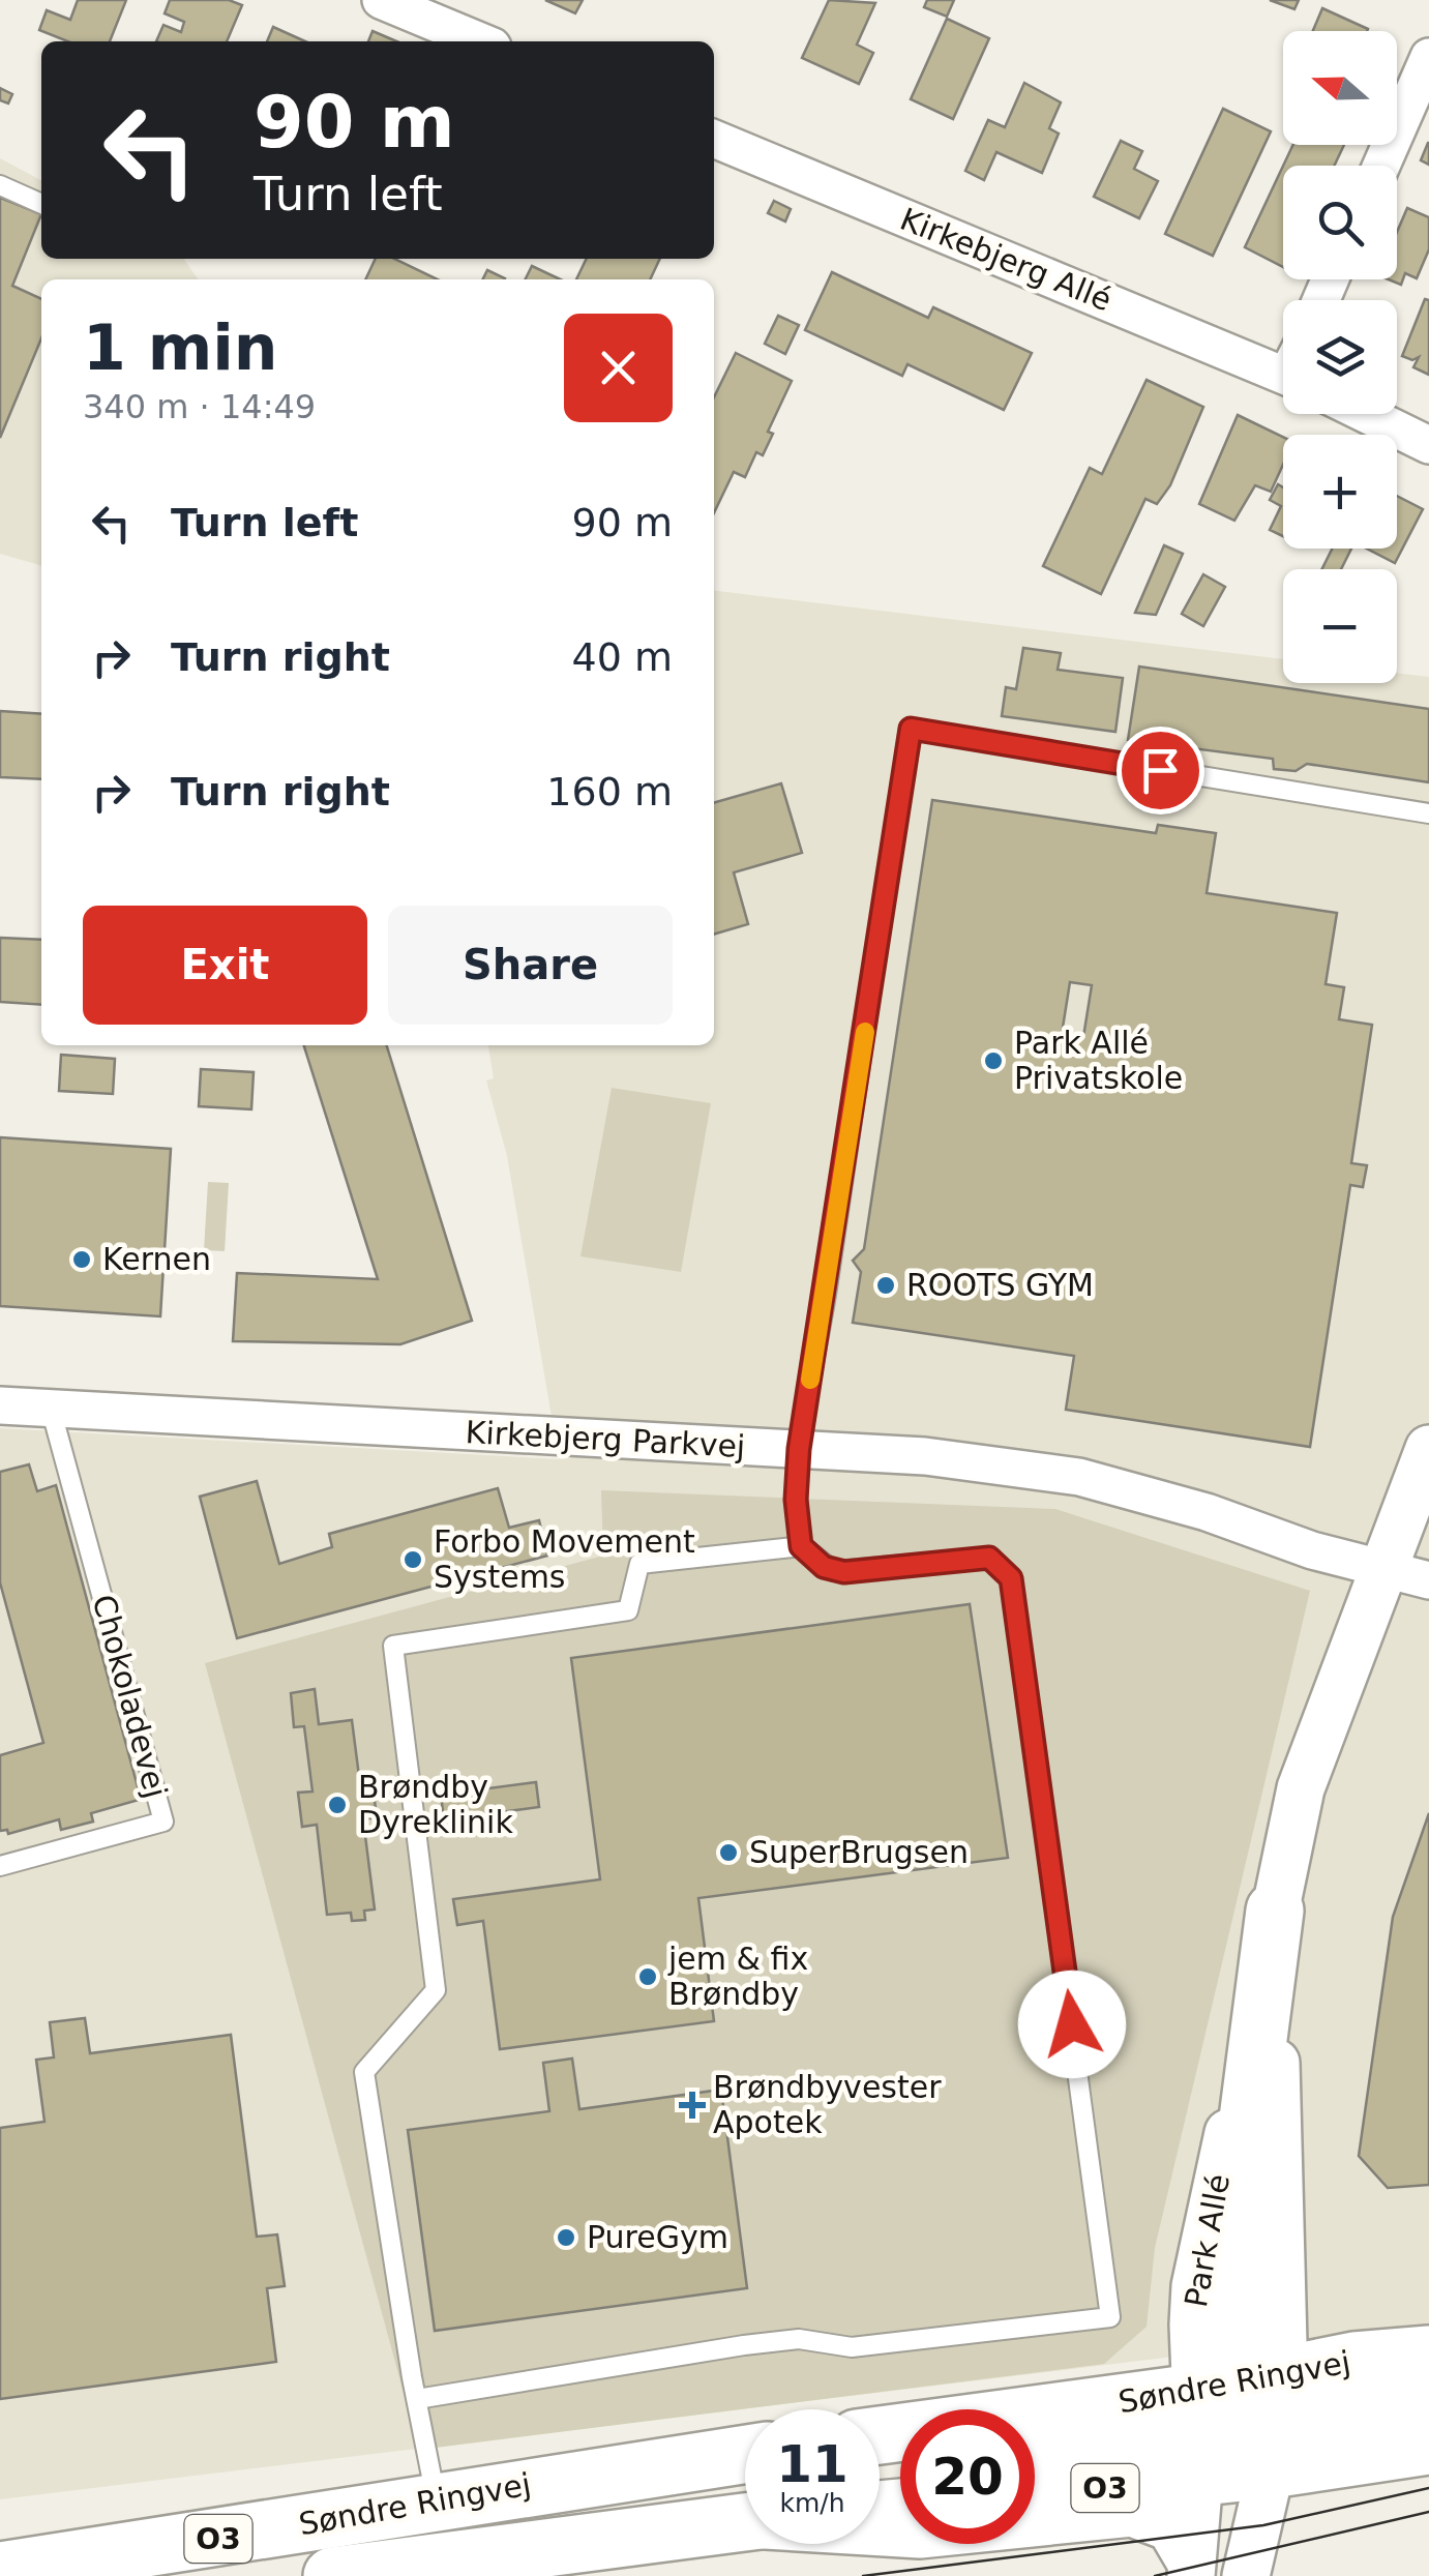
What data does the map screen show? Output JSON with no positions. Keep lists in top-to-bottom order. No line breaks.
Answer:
{"streets":{"main road":["Søndre Ringvej","O3"],"street":["Kirkebjerg Allé","Kirkebjerg Parkvej"],"lane":["Chokoladevej"]},"crossings":[["Kirkebjerg Parkvej","Chokoladevej"]],"places":{"other":["Park Allé Privatskole","Kernen","ROOTS GYM","Forbo Movement Systems","Brøndby Dyreklinik","SuperBrugsen","jem & fix Brøndby","PureGym"],"health":["Brøndbyvester Apotek"]},"north":"left","page":{"map_buttons":["+","−"],"turn":["90 m","Turn left"],"heading":["1 min","340 m · 14:49"],"list":[{"name":"Turn left","value":"90 m"},{"name":"Turn right","value":"40 m"},{"name":"Turn right","value":"160 m"}],"buttons":["Exit","Share"],"speed":"11 km/h","limit":"20"}}
